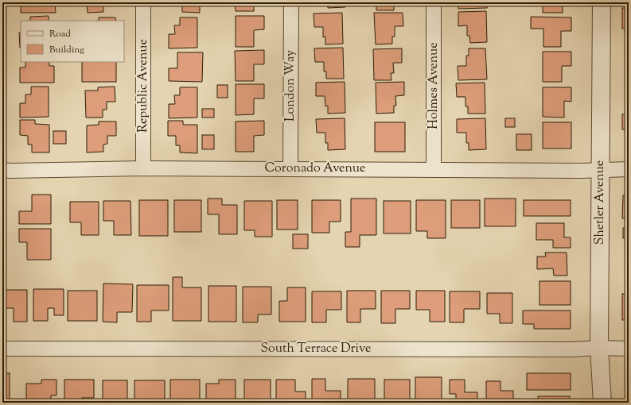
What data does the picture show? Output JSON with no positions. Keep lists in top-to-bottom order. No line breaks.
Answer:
{"streets":{"street":["Republic Avenue","London Way","Holmes Avenue","Coronado Avenue","Shetler Avenue","South Terrace Drive"]},"crossings":[["Republic Avenue","Coronado Avenue"],["London Way","Coronado Avenue"],["Holmes Avenue","Coronado Avenue"],["Coronado Avenue","Shetler Avenue"],["Shetler Avenue","South Terrace Drive"]],"legend":["Road","Building"]}
